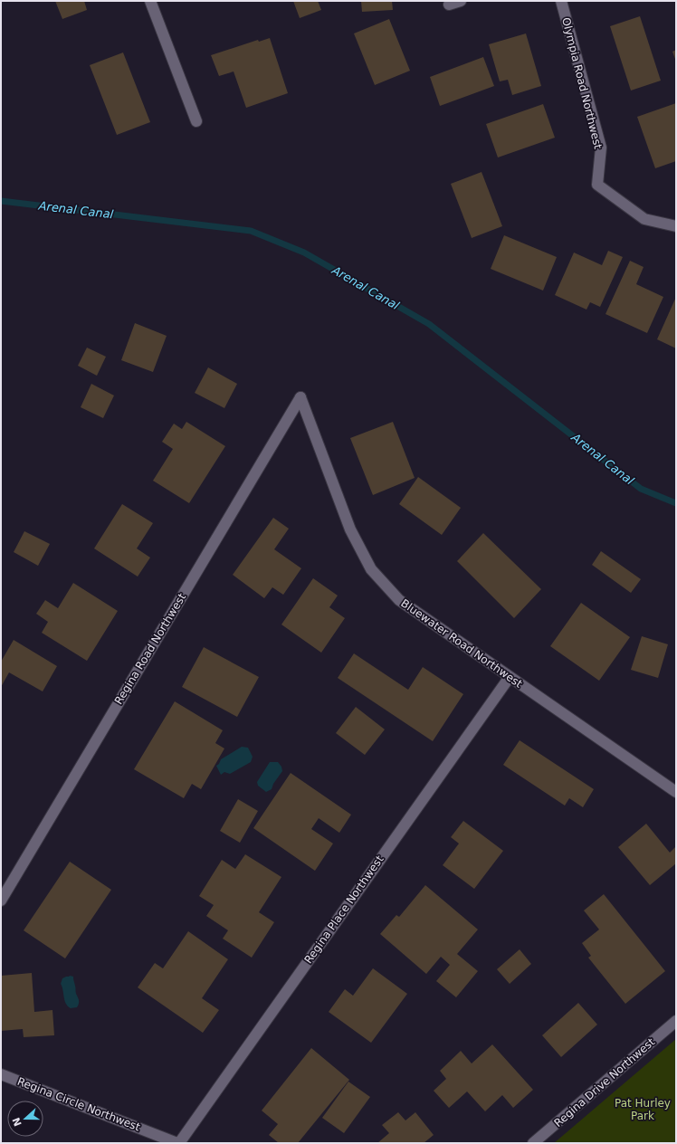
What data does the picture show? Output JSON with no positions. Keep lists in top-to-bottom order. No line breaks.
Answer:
{"streets":{"street":["Olympia Road Northwest","Bluewater Road Northwest","Regina Road Northwest","Regina Place Northwest","Regina Drive Northwest","Regina Circle Northwest"]},"crossings":[["Bluewater Road Northwest","Regina Road Northwest"],["Bluewater Road Northwest","Regina Place Northwest"],["Regina Place Northwest","Regina Circle Northwest"]],"water":["Arenal Canal"],"parks":["Pat Hurley Park"],"north":"left"}
